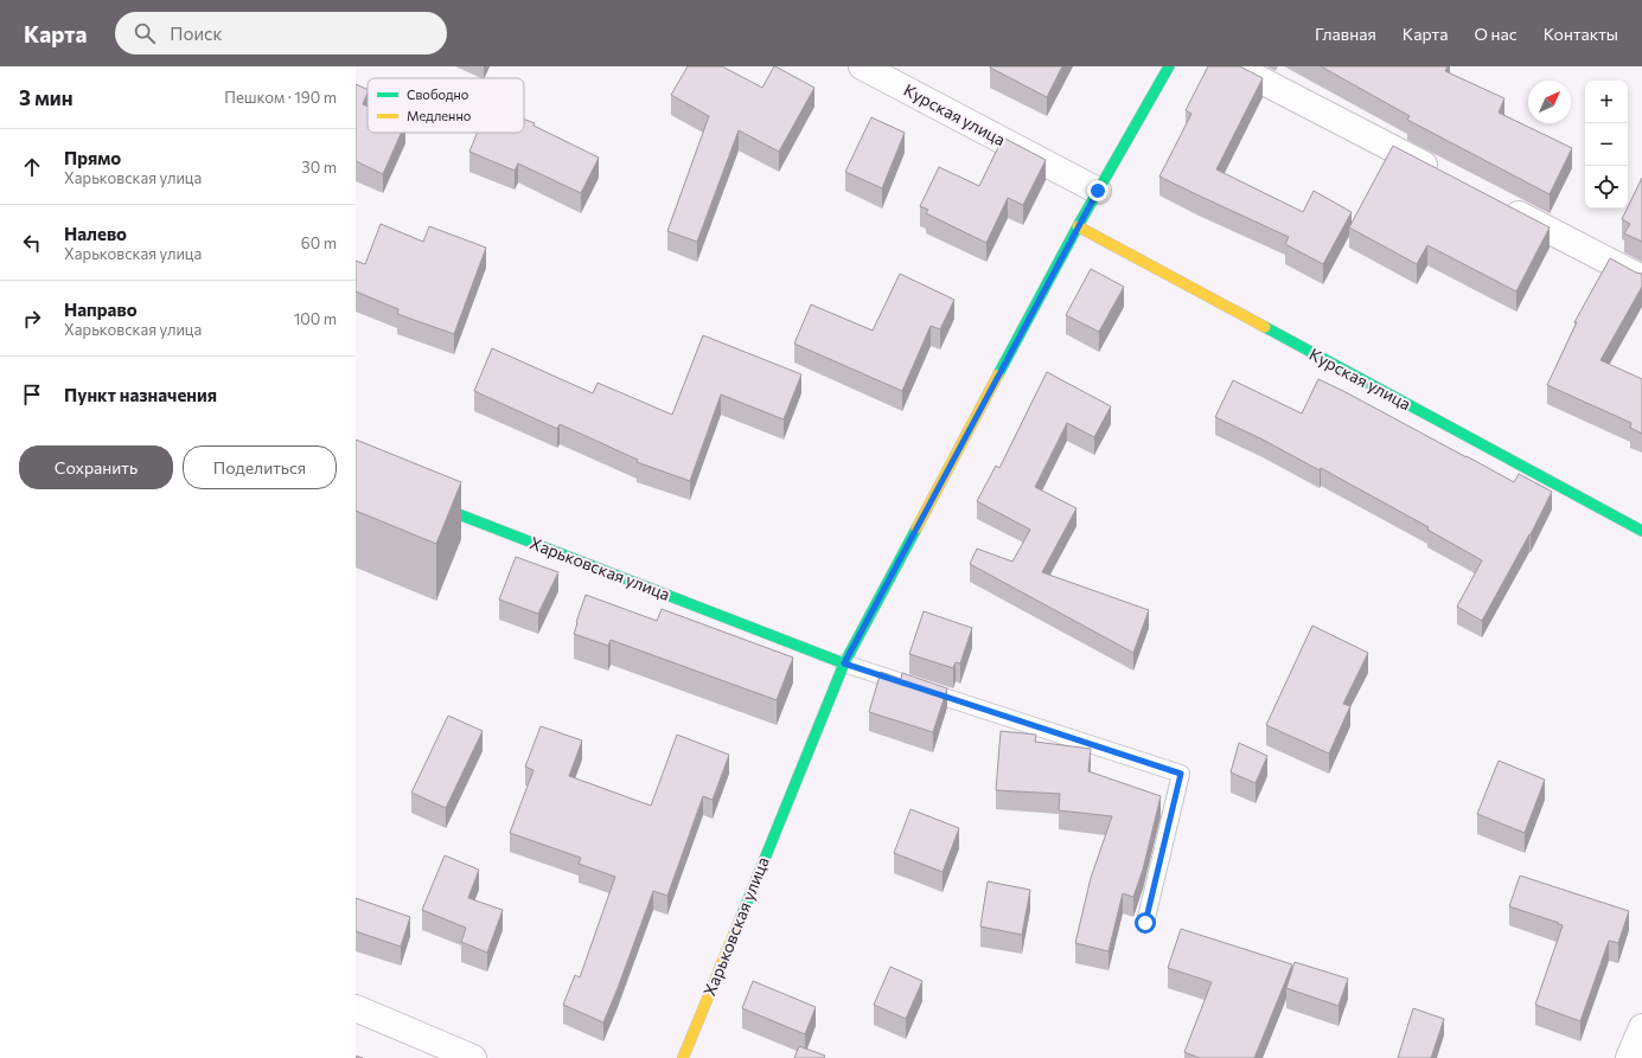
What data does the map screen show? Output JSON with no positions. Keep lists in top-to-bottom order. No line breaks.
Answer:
{"streets":{"street":["Курская улица","Харьковская улица"]},"crossings":[["Курская улица","Харьковская улица"]],"legend":["Свободно","Медленно"],"north":"top right","page":{"header":"Карта","search":"Поиск","nav":["Главная","Карта","О нас","Контакты"],"heading":["3 мин","Пешком · 190 m"],"map_buttons":["+","−"],"list":[["Прямо","Харьковская улица","30 m"],["Налево","Харьковская улица","60 m"],["Направо","Харьковская улица","100 m"],"Пункт назначения"],"buttons":["Сохранить","Поделиться"]}}
